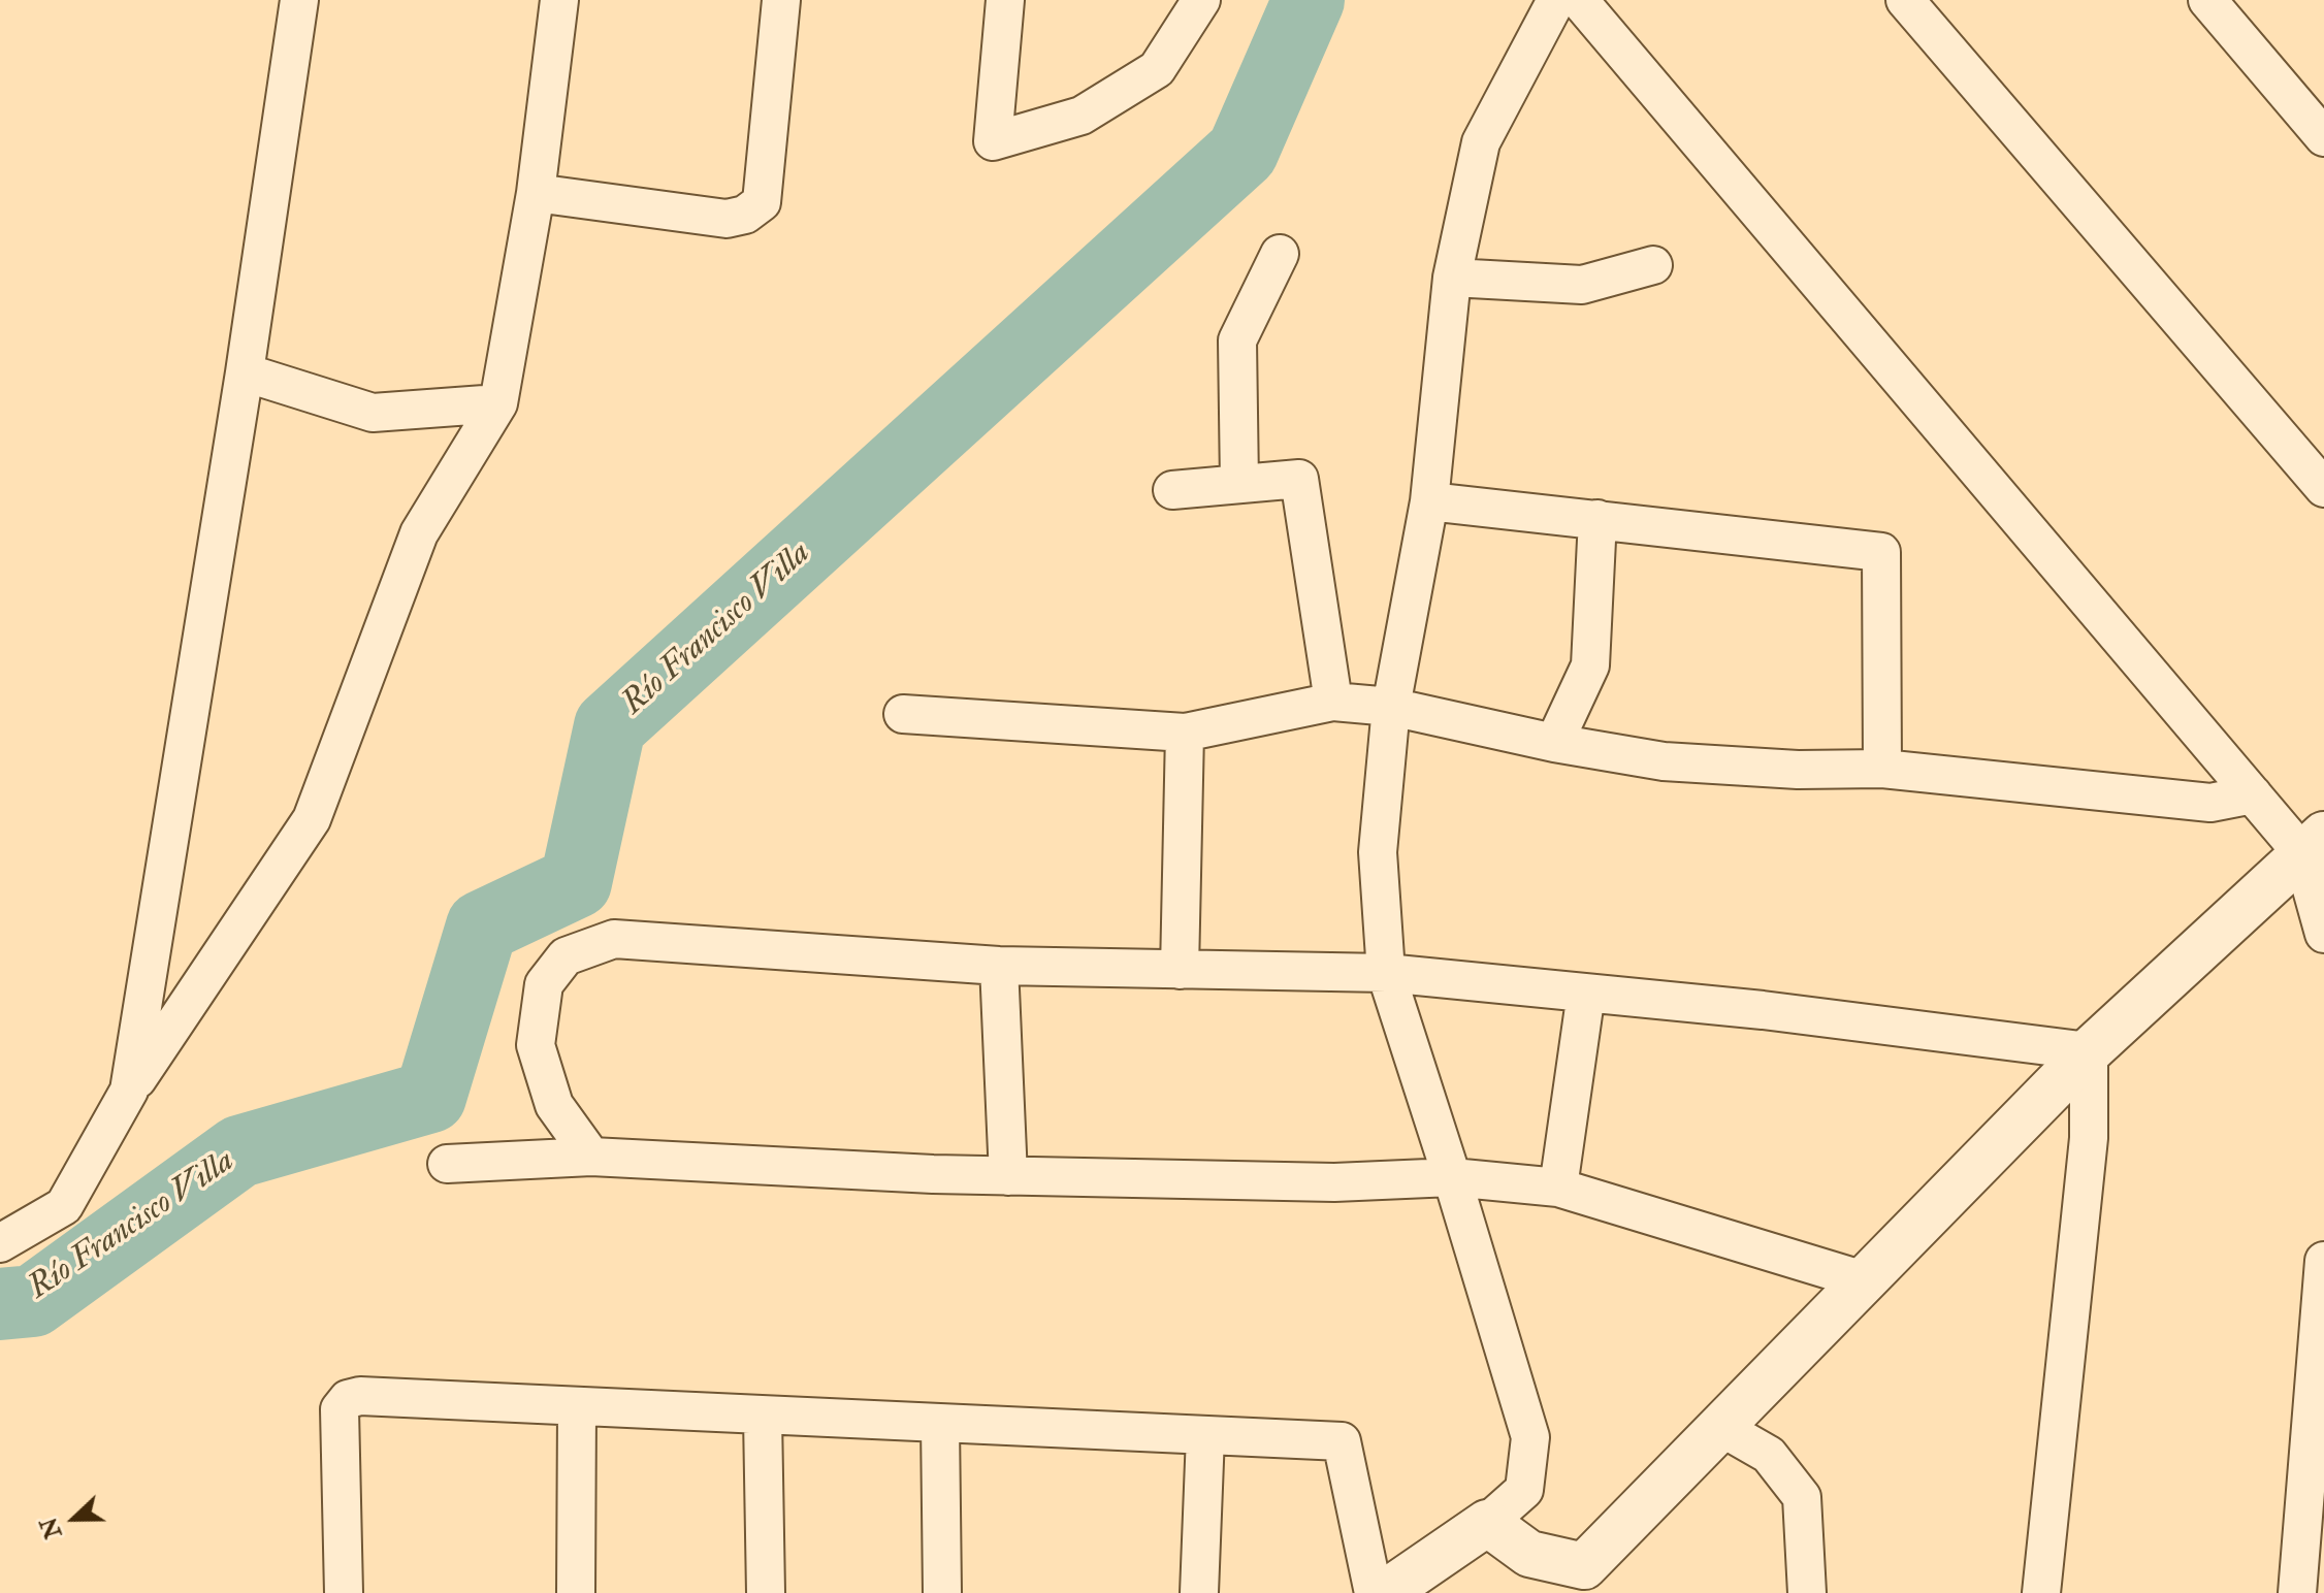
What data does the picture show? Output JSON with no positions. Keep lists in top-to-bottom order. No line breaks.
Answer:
{"water":["Río Francisco Villa"],"north":"left"}
